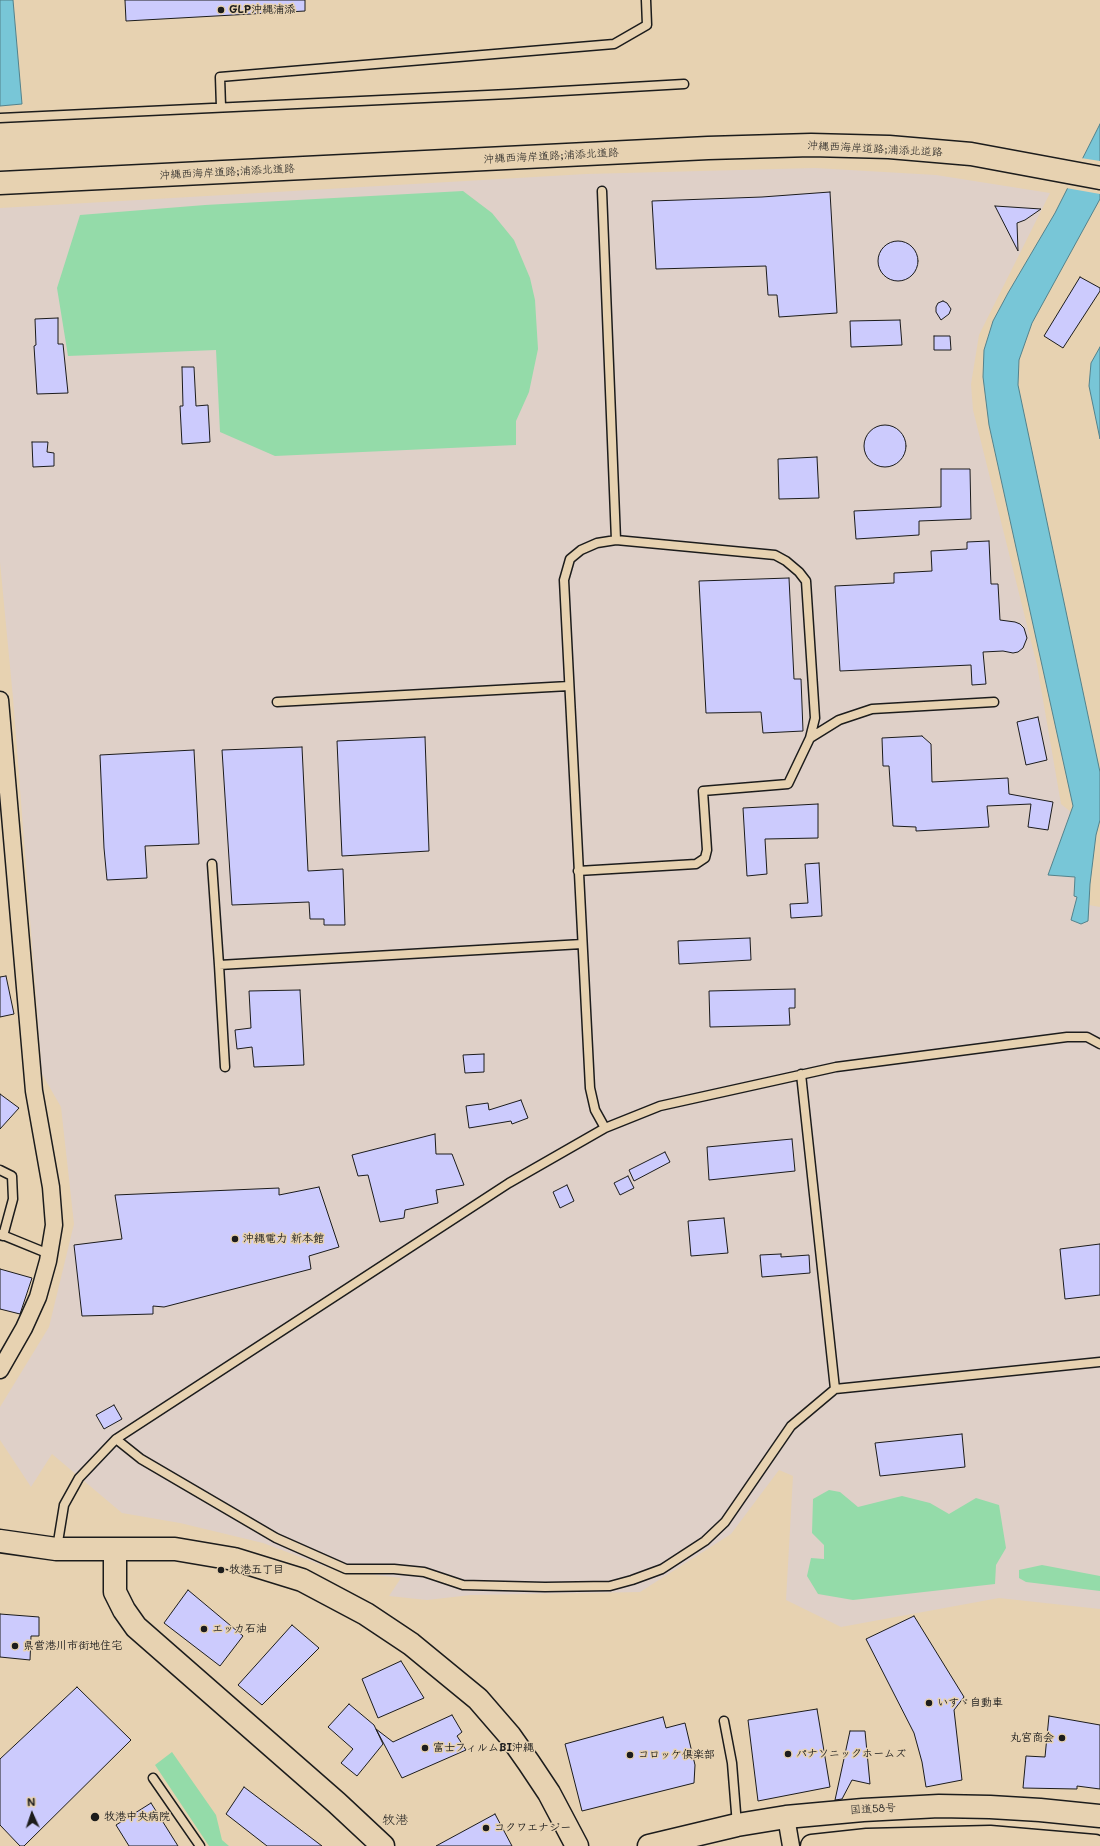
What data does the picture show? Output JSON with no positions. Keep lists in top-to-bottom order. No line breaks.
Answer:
{"streets":{"main road":["沖縄西海岸道路;浦添北道路","国道58号"]},"districts":["牧港"],"places":["GLP沖縄浦添","沖縄電力 新本館","牧港五丁目","エッカ石油","県営港川市街地住宅","いすゞ自動車","丸宮商会","富士フィルムBI沖縄","パナソニックホームズ","コロッケ倶楽部","牧港中央病院","コクワエナジー"],"north":"top"}
